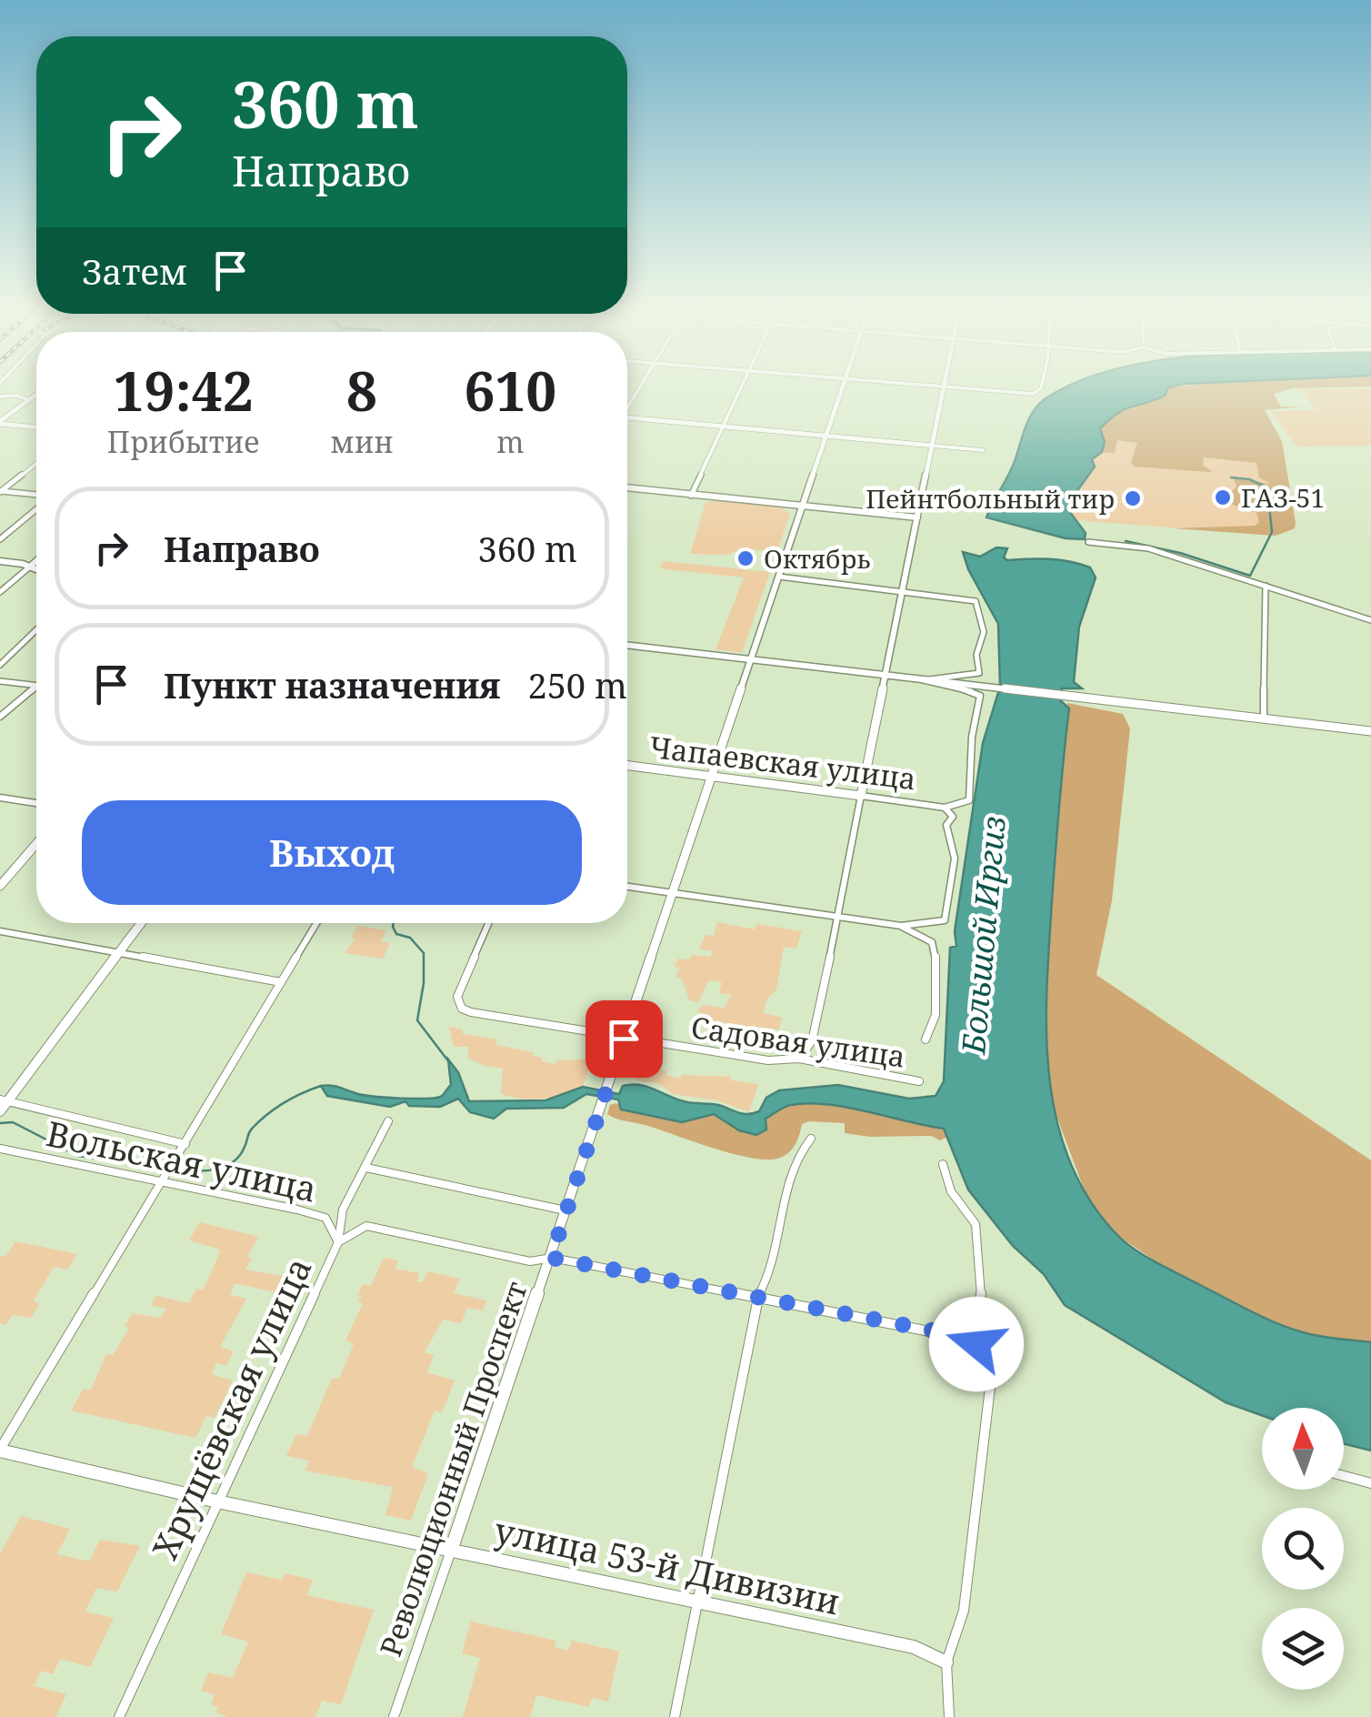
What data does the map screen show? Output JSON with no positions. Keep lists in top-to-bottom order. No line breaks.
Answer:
{"streets":{"street":["Чапаевская улица","Садовая улица","Вольская улица","Хрущёвская улица","Революционный Проспект","улица 53-й Дивизии"]},"crossings":[["Чапаевская улица","Революционный Проспект"],["Садовая улица","Революционный Проспект"],["Вольская улица","Хрущёвская улица"],["Вольская улица","Революционный Проспект"],["Хрущёвская улица","улица 53-й Дивизии"],["Революционный Проспект","улица 53-й Дивизии"]],"water":["Большой Иргиз"],"places":["ГАЗ-51","Пейнтбольный тир","Октябрь"],"north":"top","page":{"turn":["360 m","Направо"],"then":"Затем","eta":["19:42","Прибытие","8","мин","610","m"],"list":[{"name":"Направо","value":"360 m"},{"name":"Пункт назначения","value":"250 m"}],"buttons":"Выход"}}
